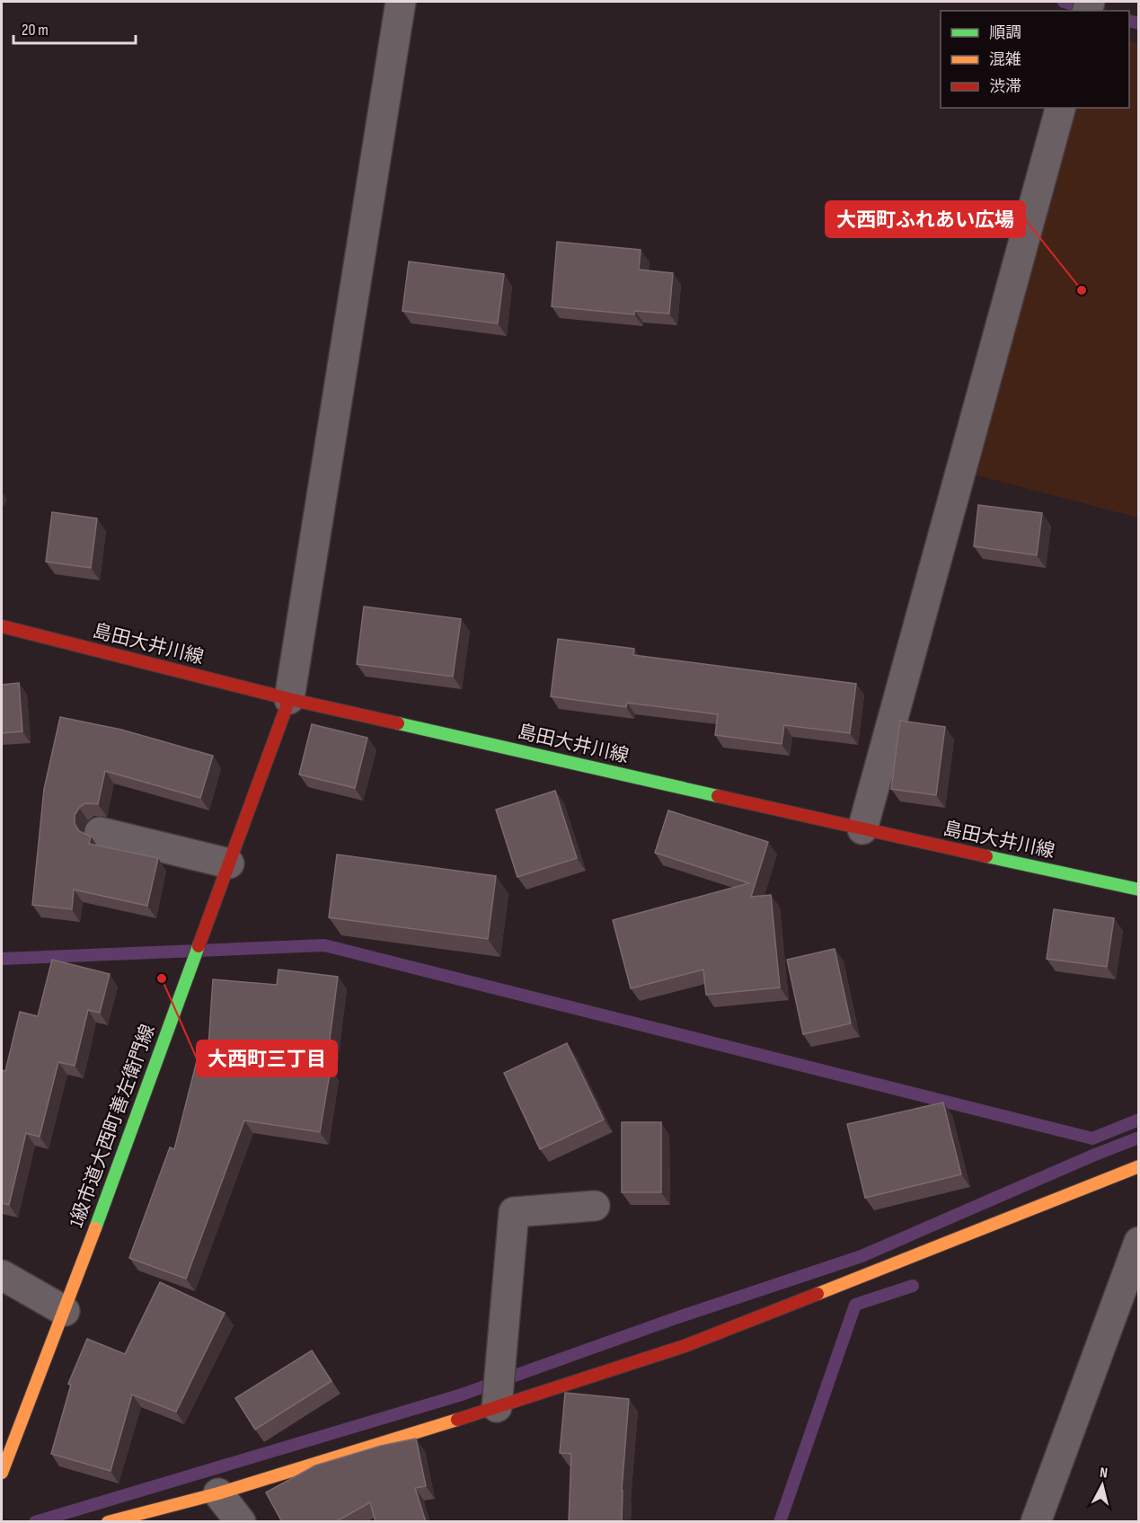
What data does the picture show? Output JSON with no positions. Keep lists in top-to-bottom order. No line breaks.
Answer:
{"streets":{"street":["島田大井川線","1級市道大西町善左衛門線"]},"crossings":[["島田大井川線","1級市道大西町善左衛門線"]],"places":["大西町ふれあい広場","大西町三丁目"],"legend":["順調","混雑","渋滞"],"scale_bar":"20 m","north":"top"}
